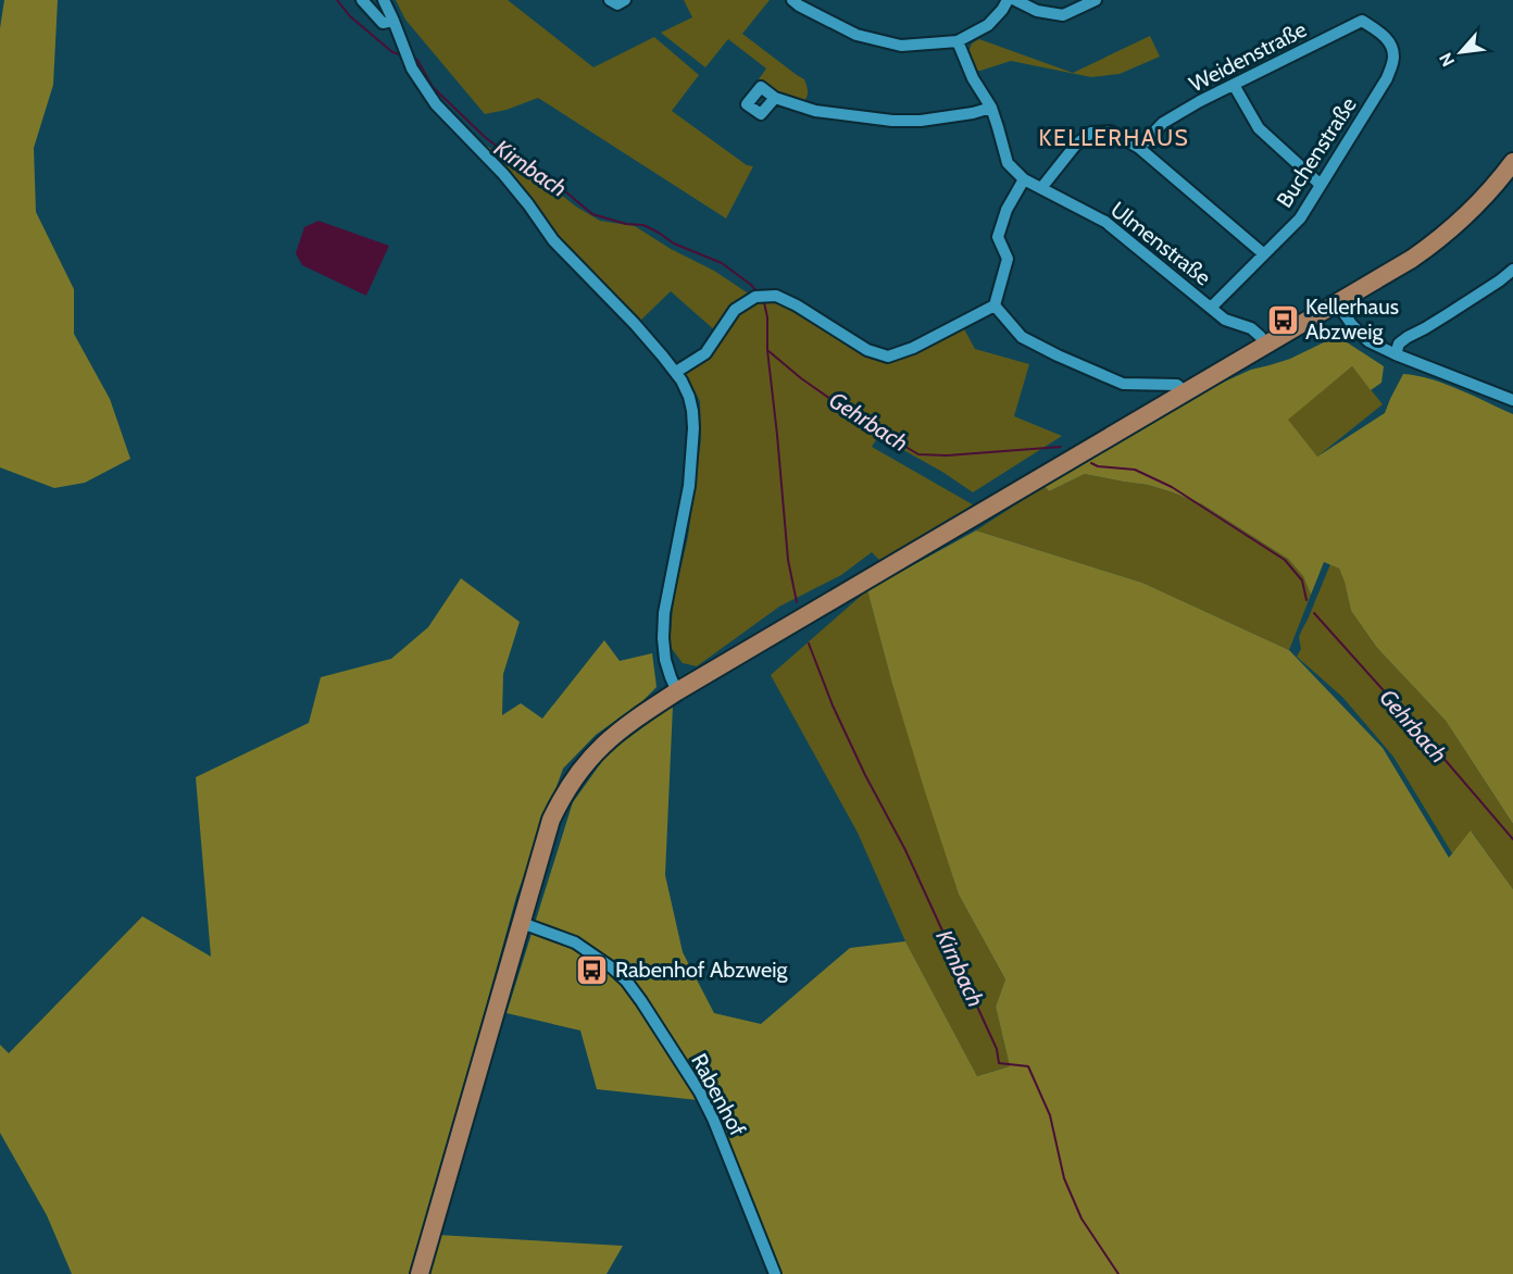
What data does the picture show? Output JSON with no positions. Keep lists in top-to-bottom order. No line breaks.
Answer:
{"streets":{"street":["Weidenstraße","Buchenstraße","Ulmenstraße","Rabenhof"]},"crossings":[["Weidenstraße","Buchenstraße"],["Buchenstraße","Ulmenstraße"]],"districts":["KELLERHAUS"],"water":["Kirnbach","Gehrbach"],"places":{"bus stop":["Kellerhaus Abzweig","Rabenhof Abzweig"]},"north":"bottom left"}
